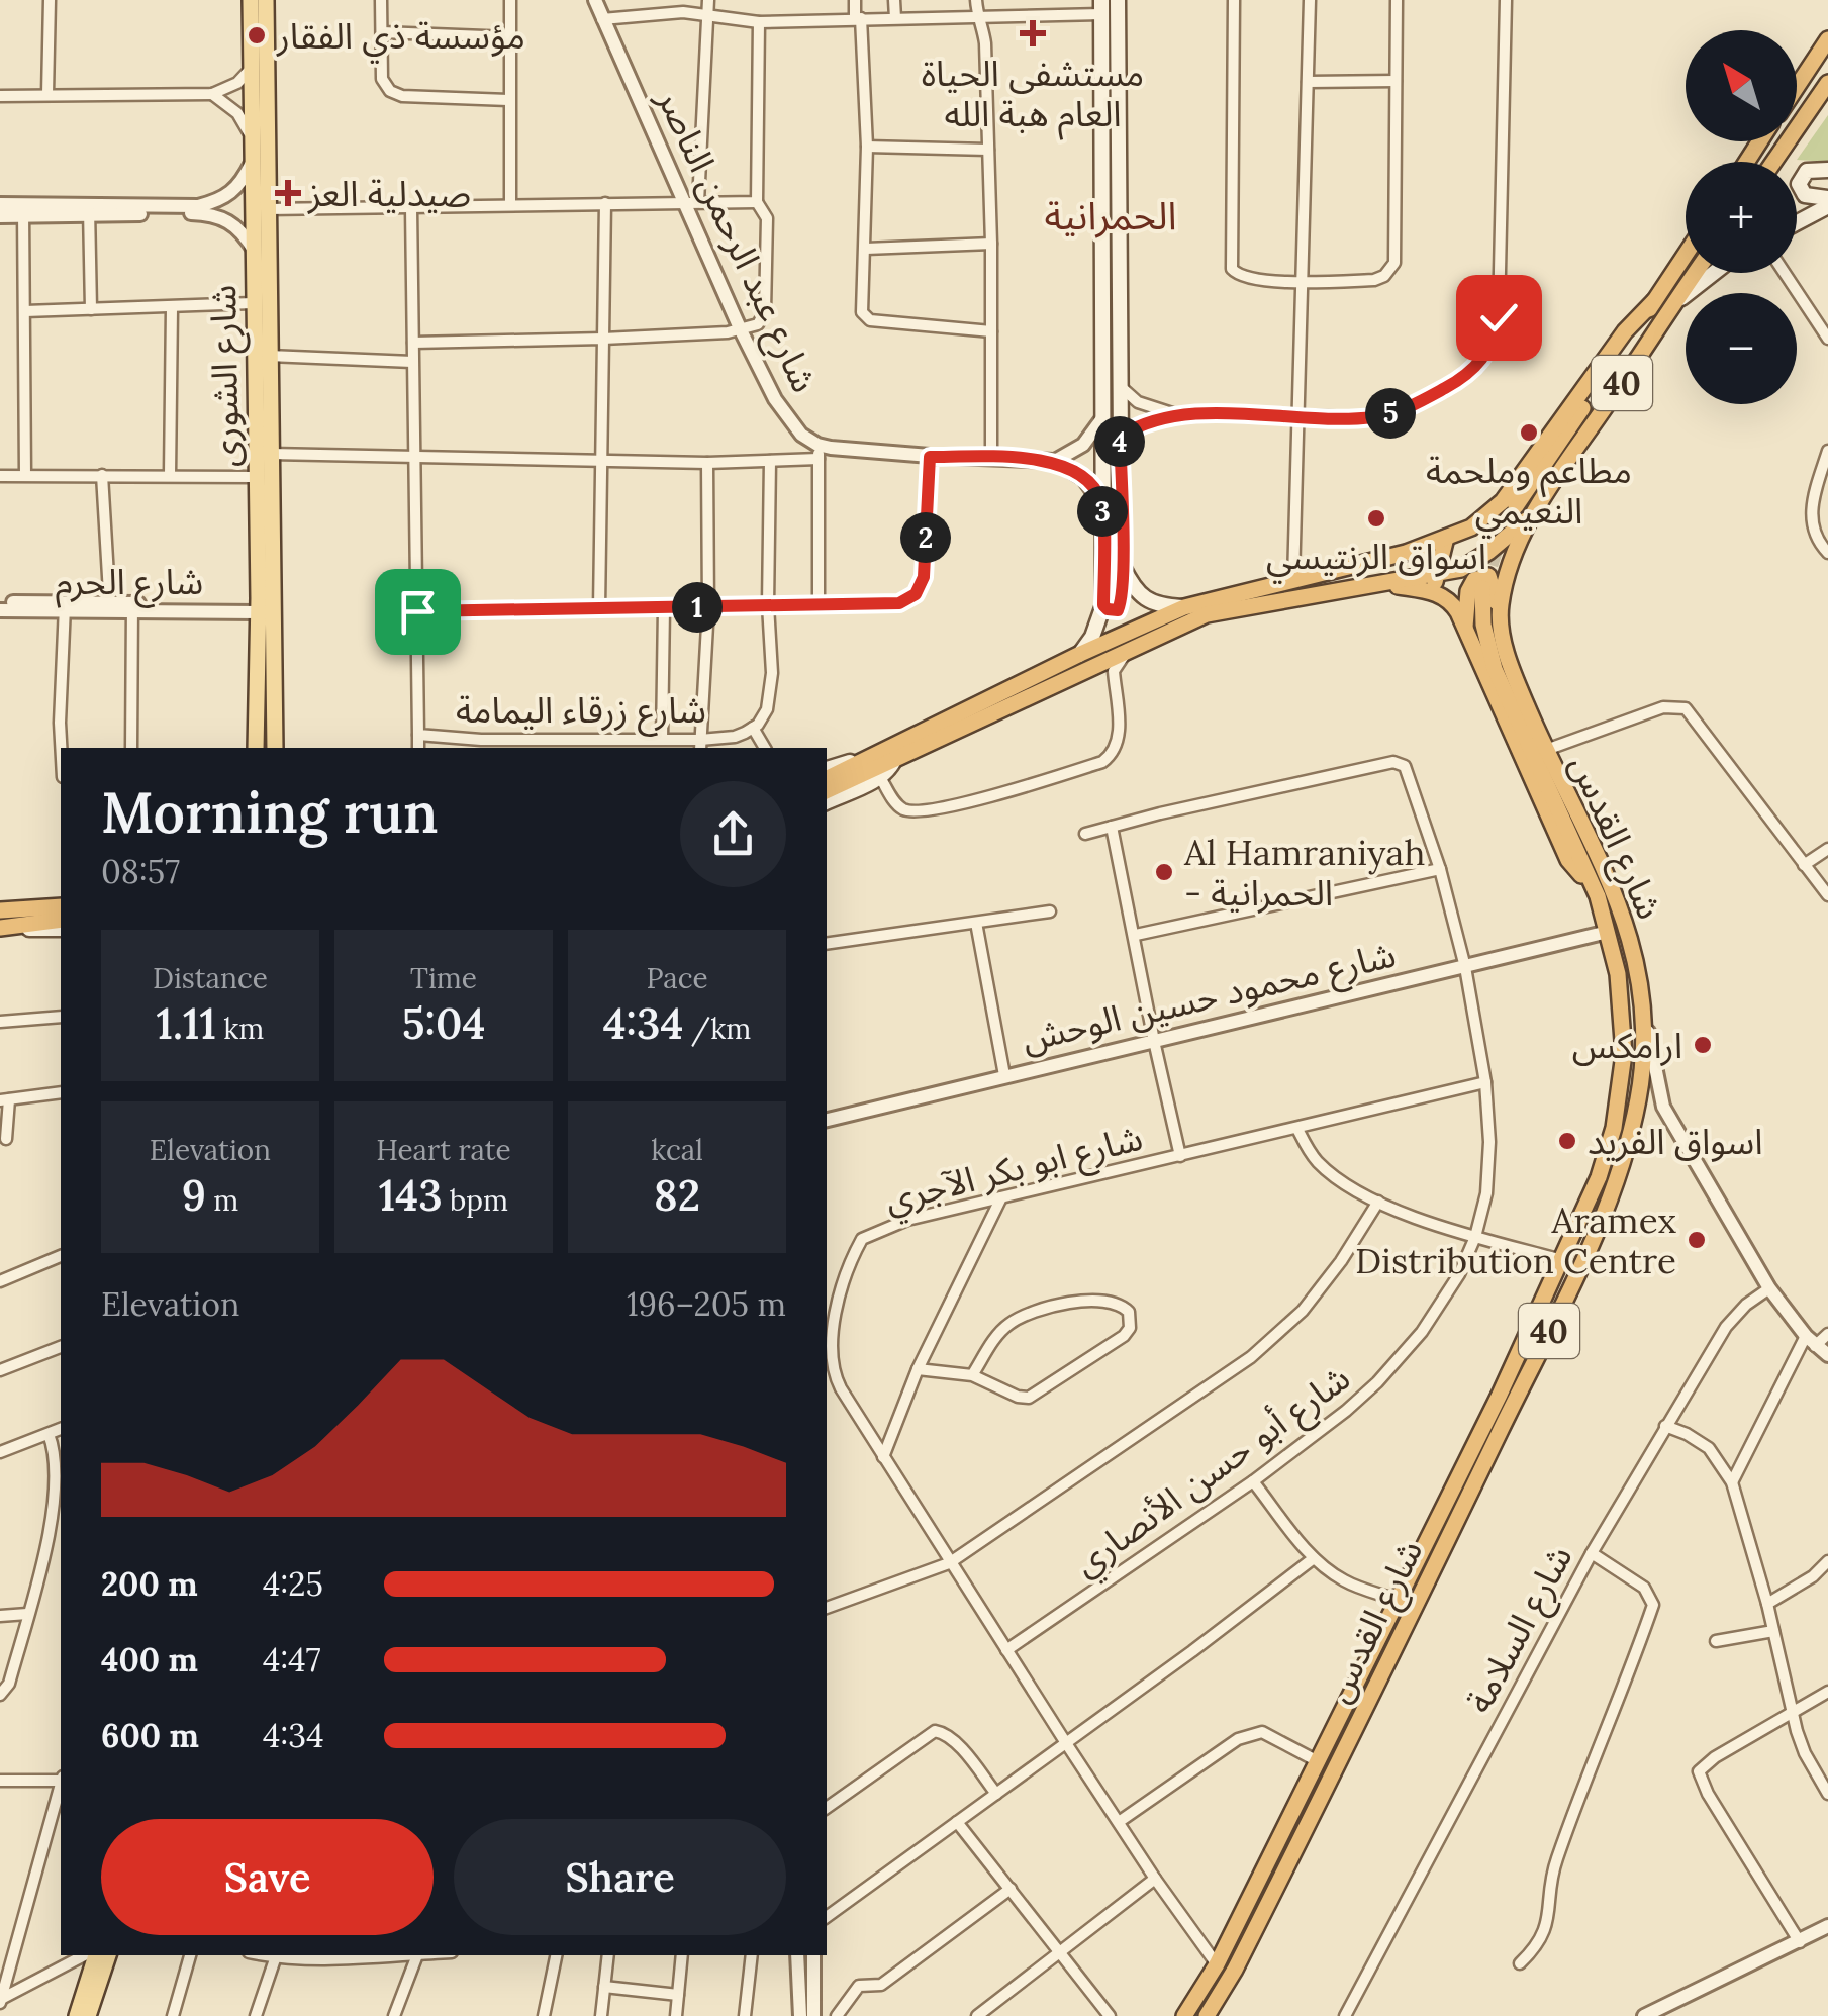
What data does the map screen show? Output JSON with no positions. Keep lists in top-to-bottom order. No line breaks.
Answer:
{"streets":{"highway":["40","شارع القدس"],"main road":["شارع الشورى"],"street":["شارع عبد الرحمن الناصر","شارع الحرم","شارع زرقاء اليمامة","شارع محمود حسين الوحش","شارع ابو بكر الآجري","شارع أبو حسن الأنصاري","شارع السلامة"]},"crossings":[["شارع الشورى","شارع الحرم"],["40","شارع القدس"],["شارع القدس","شارع محمود حسين الوحش"],["شارع القدس","شارع ابو بكر الآجري"],["شارع محمود حسين الوحش","شارع أبو حسن الأنصاري"],["شارع ابو بكر الآجري","شارع أبو حسن الأنصاري"]],"districts":["الحمرانية"],"places":{"health":["مستشفى الحياة العام هبة الله","صيدلية العز"],"other":["مؤسسة ذي الفقار","مطاعم وملحمة النعيمي","اسواق الرنتيسي","Al Hamraniyah - الحمرانية","ارامكس","اسواق الفريد","Aramex Distribution Centre"]},"north":"top left","page":{"map_buttons":["+","−"],"pins":["5","4","3","2","1"],"heading":["Morning run","08:57"],"stats":[["Distance","1.11 km"],["Time","5:04"],["Pace","4:34 /km"],["Elevation","9 m"],["Heart rate","143 bpm"],["kcal","82"]],"chart":["Elevation","196–205 m"],"list":[{"name":"200 m","note":"4:25"},{"name":"400 m","note":"4:47"},{"name":"600 m","note":"4:34"}],"buttons":["Save","Share"]}}
